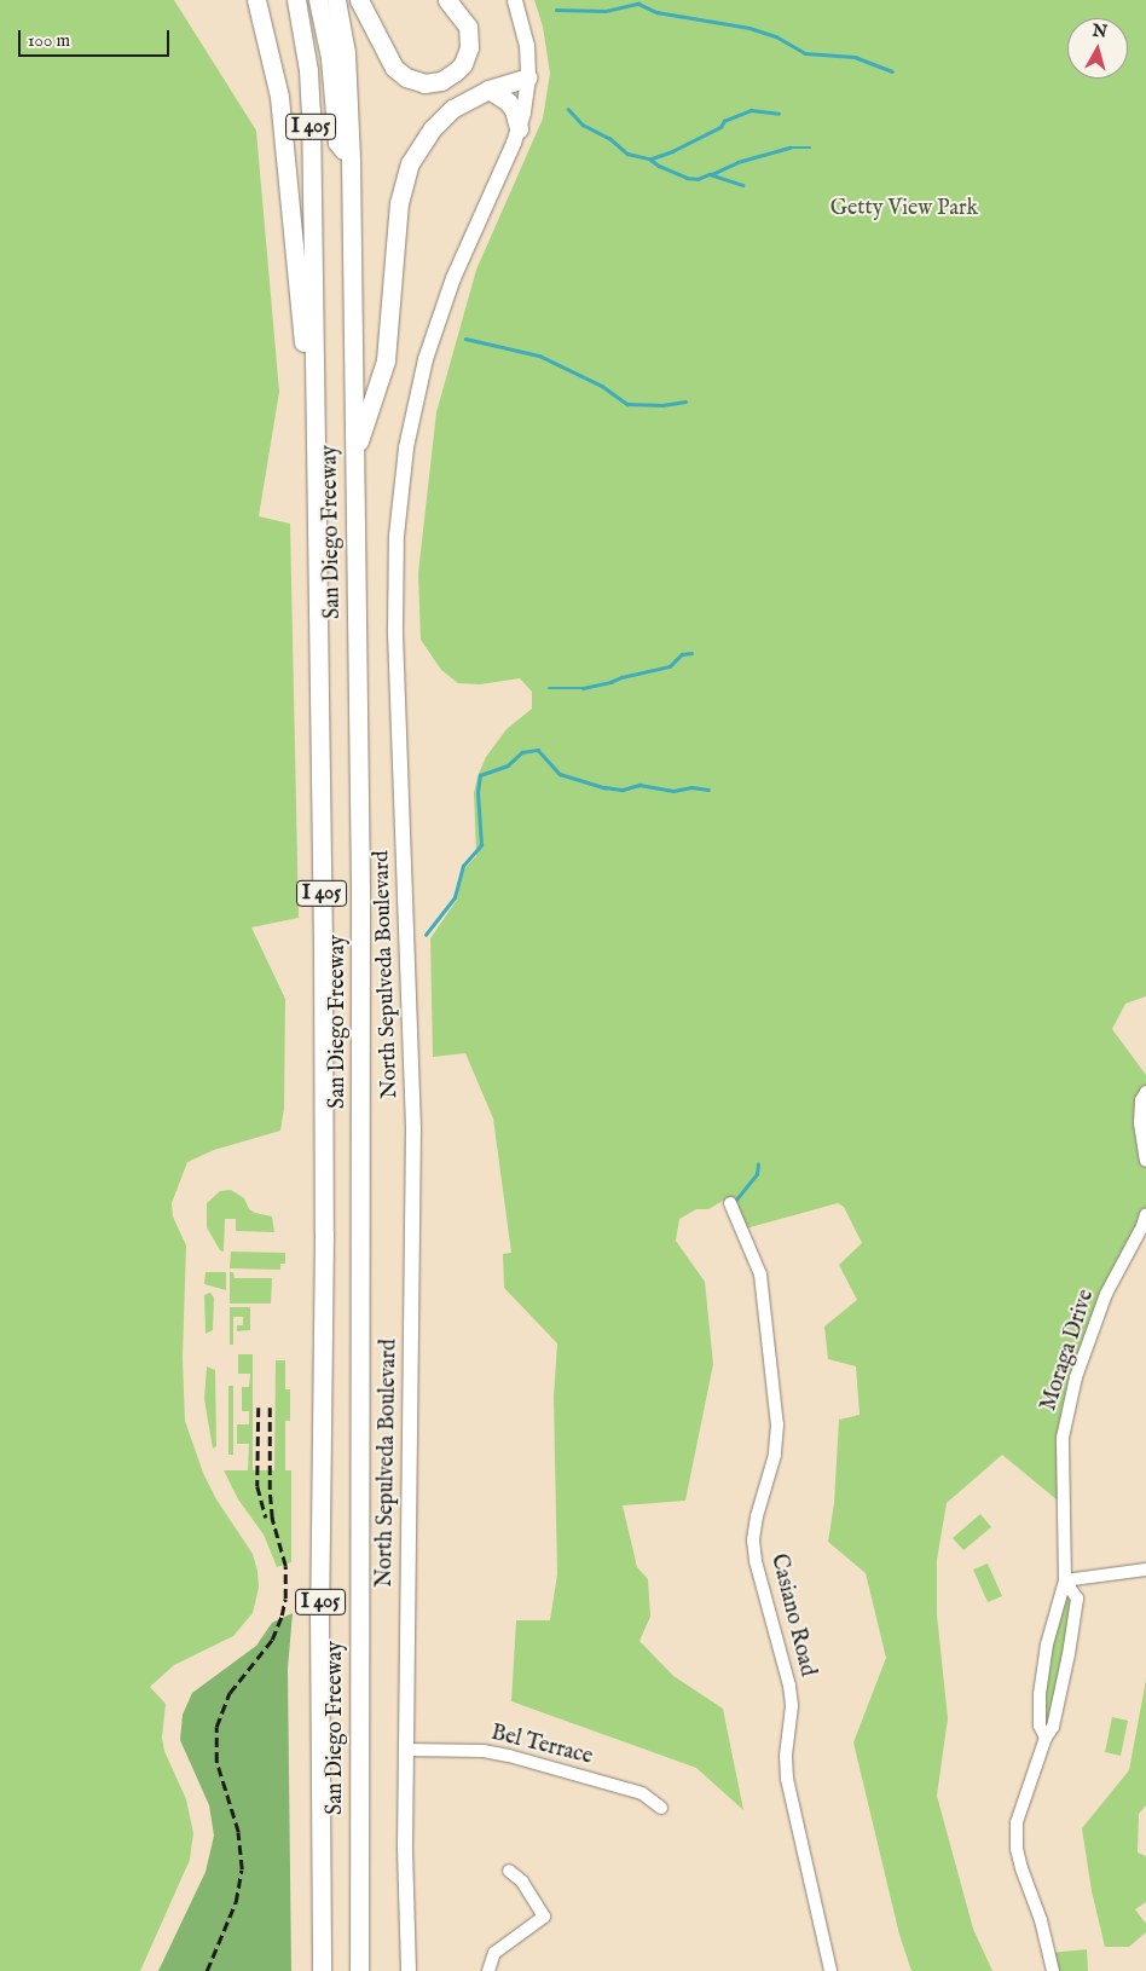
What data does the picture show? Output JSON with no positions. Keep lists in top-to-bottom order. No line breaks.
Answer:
{"streets":{"highway":["I 405","San Diego Freeway"],"main road":["North Sepulveda Boulevard"],"street":["Moraga Drive","Casiano Road","Bel Terrace"]},"crossings":[["North Sepulveda Boulevard","Bel Terrace"]],"parks":["Getty View Park"],"scale_bar":"100 m","north":"top"}
